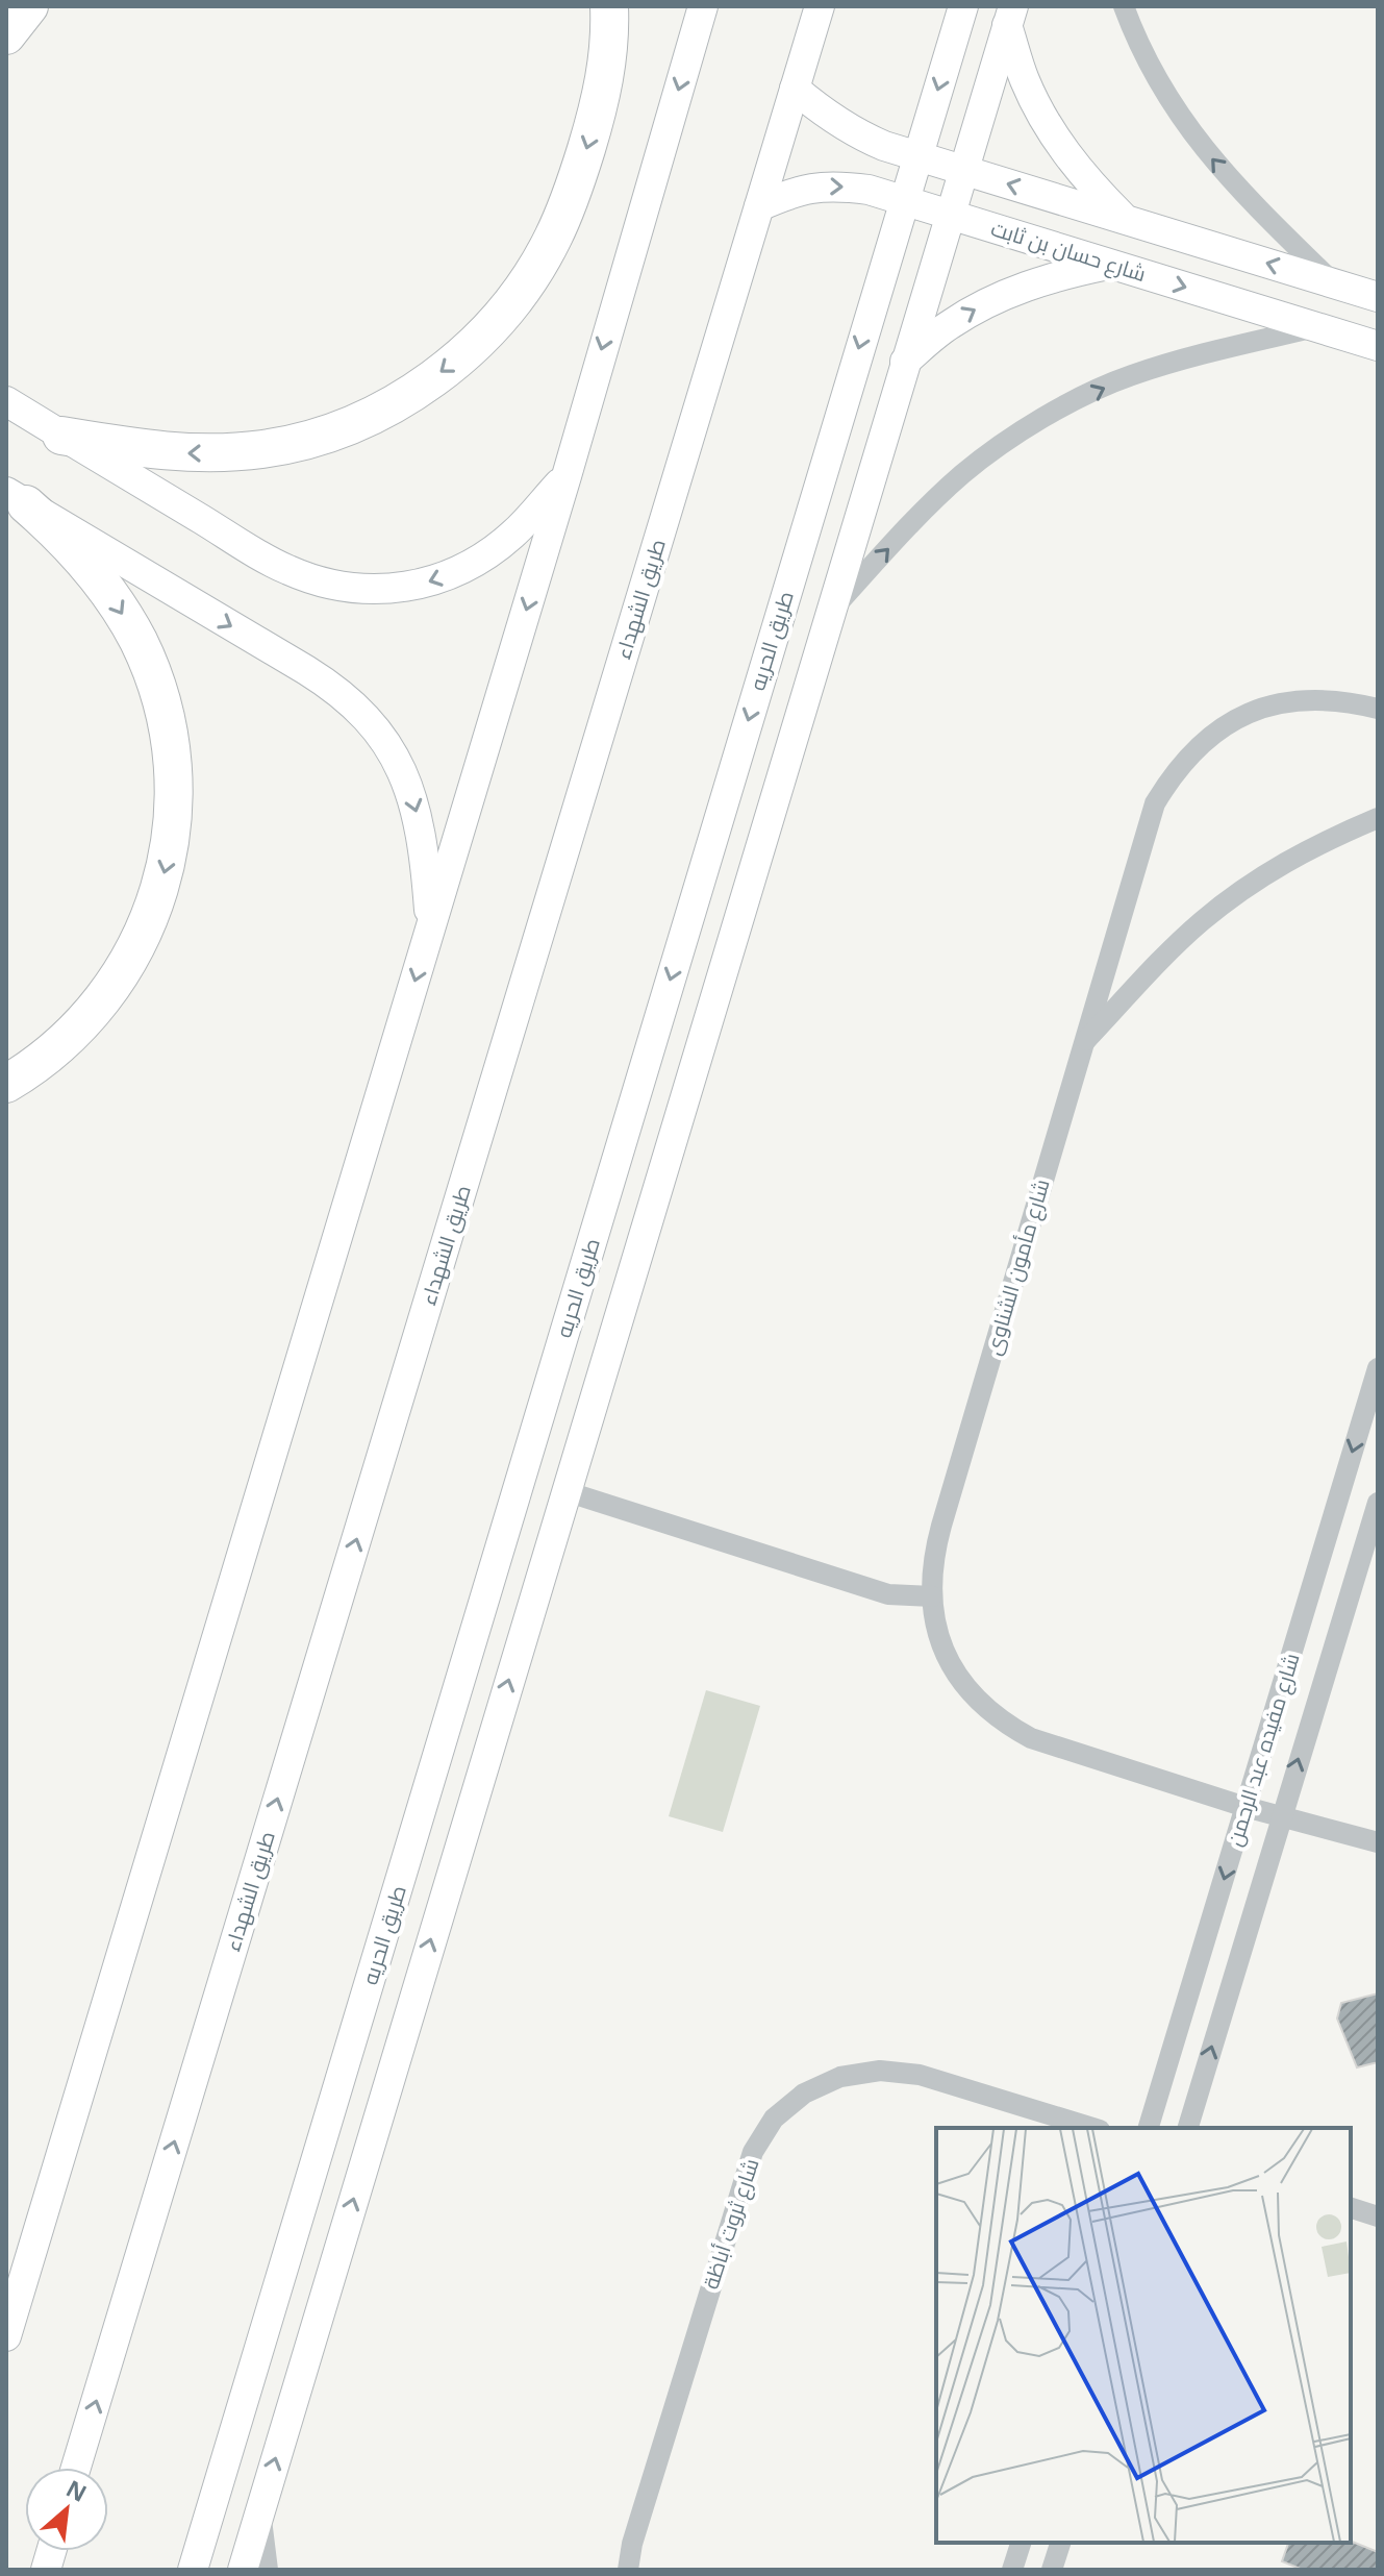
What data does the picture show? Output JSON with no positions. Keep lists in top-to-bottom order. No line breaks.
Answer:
{"streets":{"street":["شارع حسان بن ثابت","طريق الشهداء","طريق الحريه","شارع مأمون الشناوى","شارع مفيده عبد الرحمن","شارع ثروت أباظة"]},"crossings":[["شارع حسان بن ثابت","طريق الشهداء"],["شارع حسان بن ثابت","طريق الحريه"],["شارع مأمون الشناوى","شارع مفيده عبد الرحمن"]],"north":"top right"}
